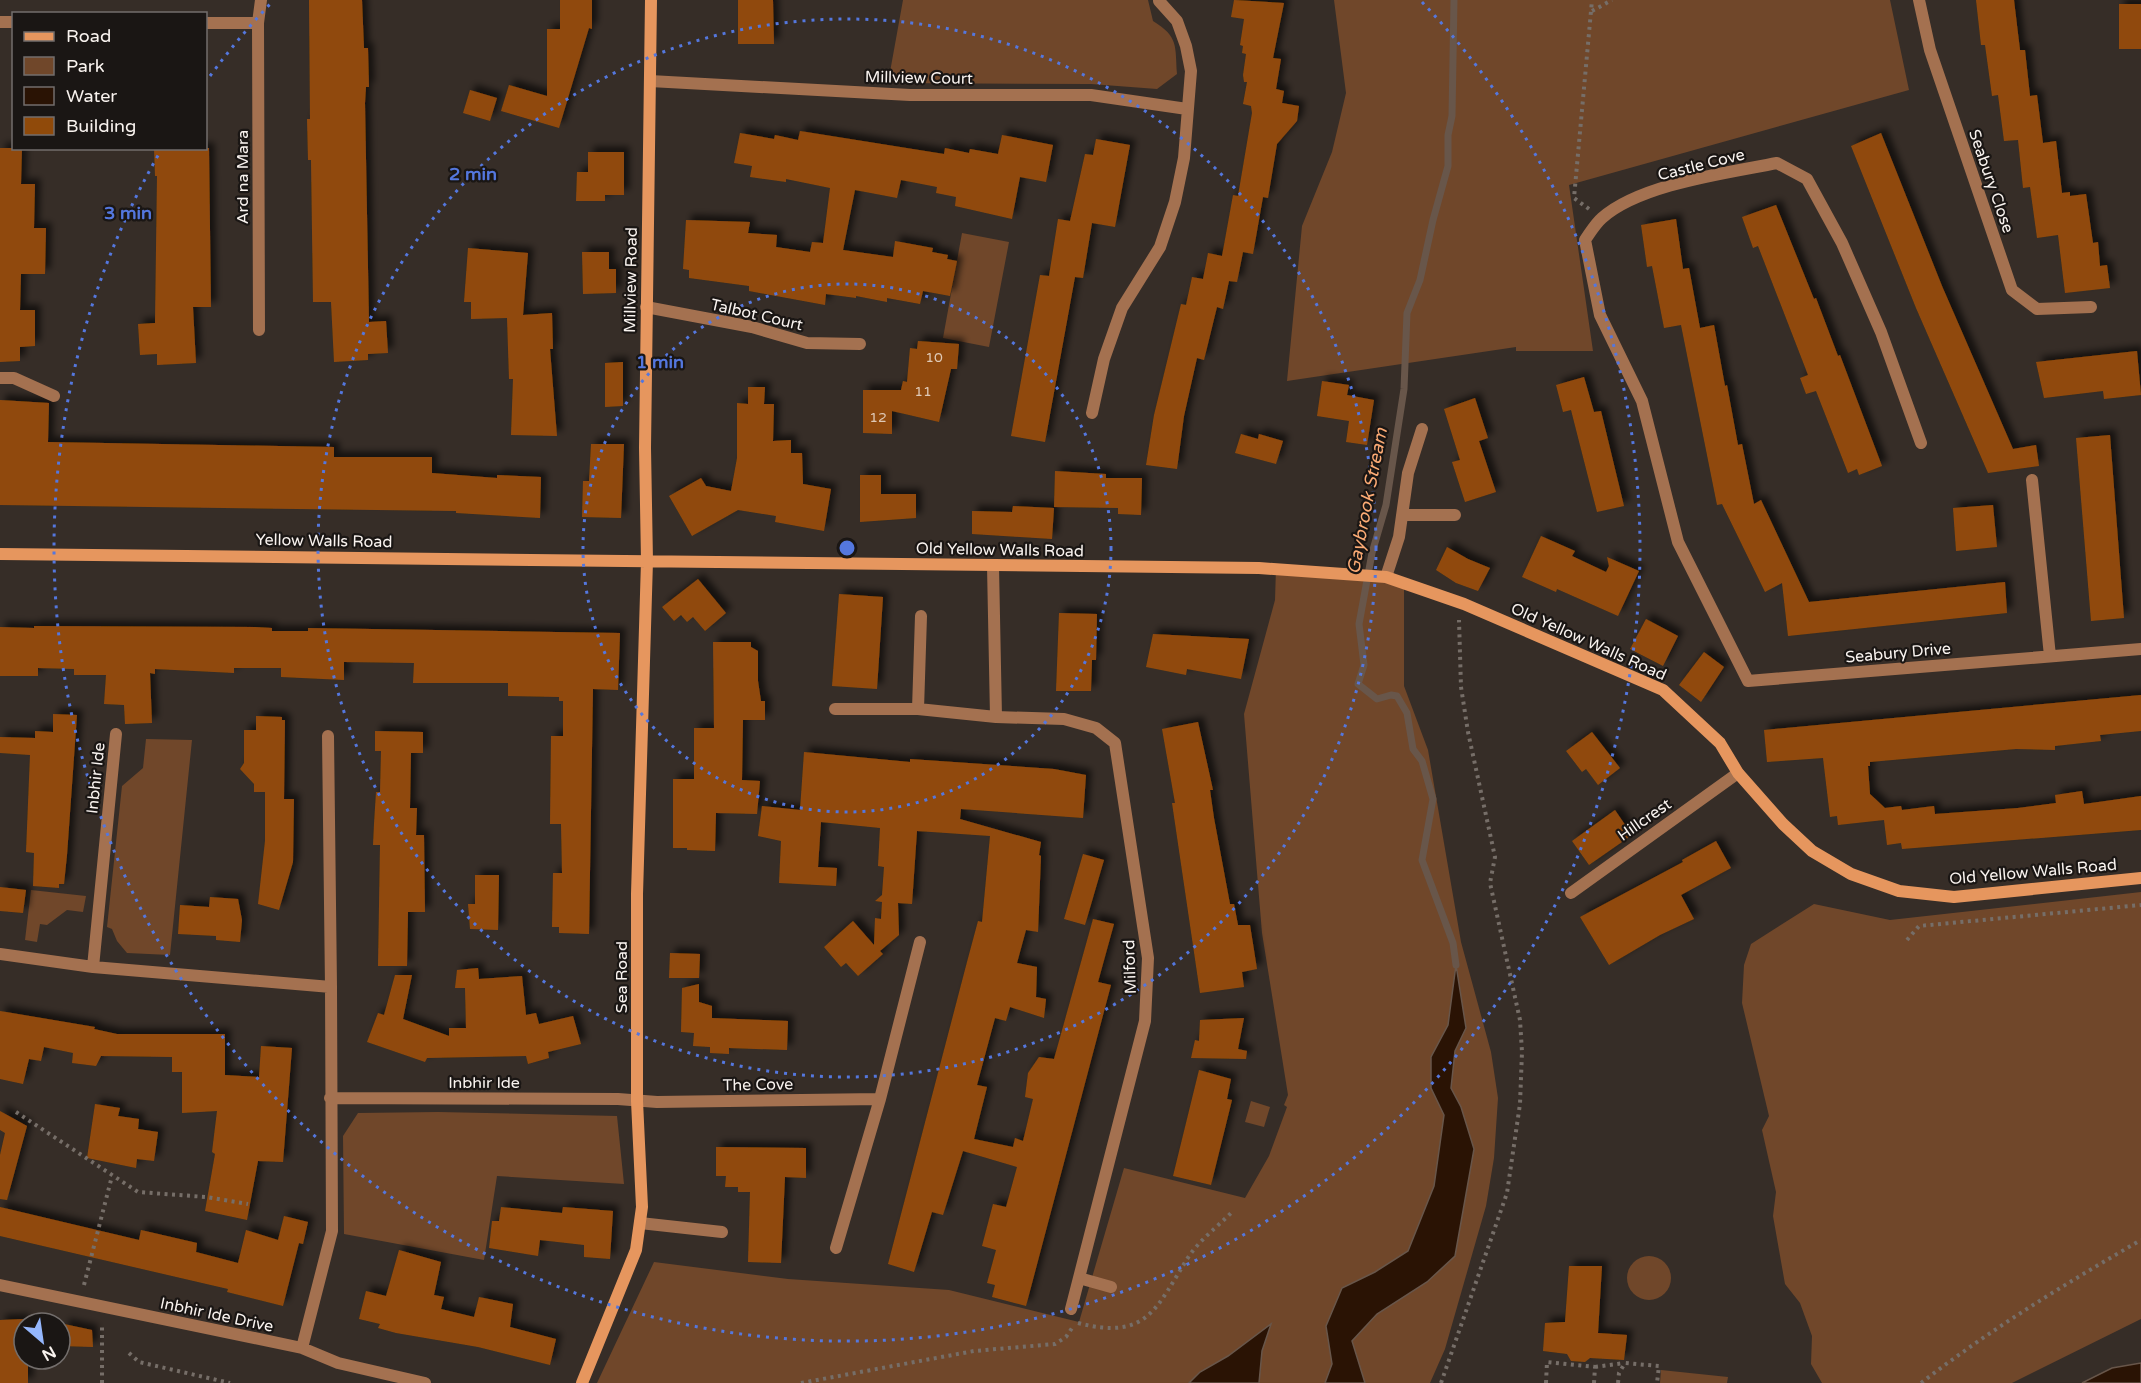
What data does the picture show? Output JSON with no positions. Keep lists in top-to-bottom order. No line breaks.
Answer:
{"streets":{"street":["Millview Court","Castle Cove","Ard na Mara","Seabury Close","Millview Road","Talbot Court","Yellow Walls Road","Old Yellow Walls Road","Seabury Drive","Inbhir Ide","Hillcrest","Milford","Sea Road","The Cove","Inbhir Ide Drive"]},"crossings":[["Millview Court","Millview Road"],["Castle Cove","Seabury Drive"],["Millview Road","Talbot Court"],["Millview Road","Yellow Walls Road"],["Millview Road","Old Yellow Walls Road"],["Millview Road","Sea Road"],["Yellow Walls Road","Old Yellow Walls Road"],["Yellow Walls Road","Sea Road"],["Old Yellow Walls Road","Hillcrest"],["Old Yellow Walls Road","Sea Road"],["Inbhir Ide","Sea Road"],["Inbhir Ide","The Cove"],["Sea Road","The Cove"]],"water":["Gaybrook Stream"],"house_numbers":["10","11","12"],"legend":["Road","Park","Water","Building"],"north":"bottom right","rings":["2 min","3 min","1 min"]}
